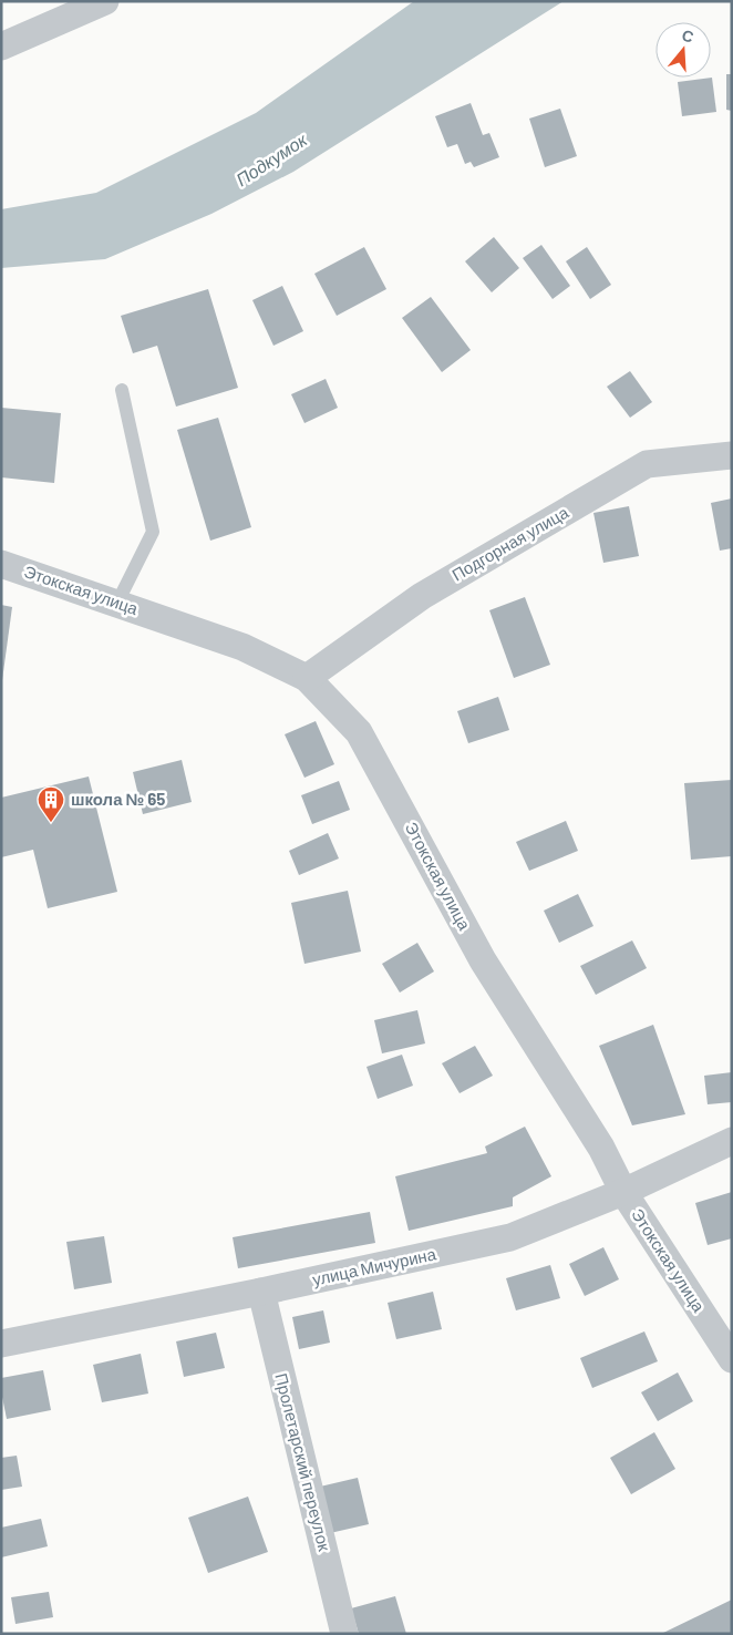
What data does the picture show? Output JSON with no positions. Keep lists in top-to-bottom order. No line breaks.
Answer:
{"streets":{"street":["Подгорная улица","Этокская улица","улица Мичурина","Пролетарский переулок"]},"crossings":[["Подгорная улица","Этокская улица"],["Этокская улица","улица Мичурина"],["улица Мичурина","Пролетарский переулок"]],"water":["Подкумок"],"places":{"building":["школа № 65"]},"north":"top"}
